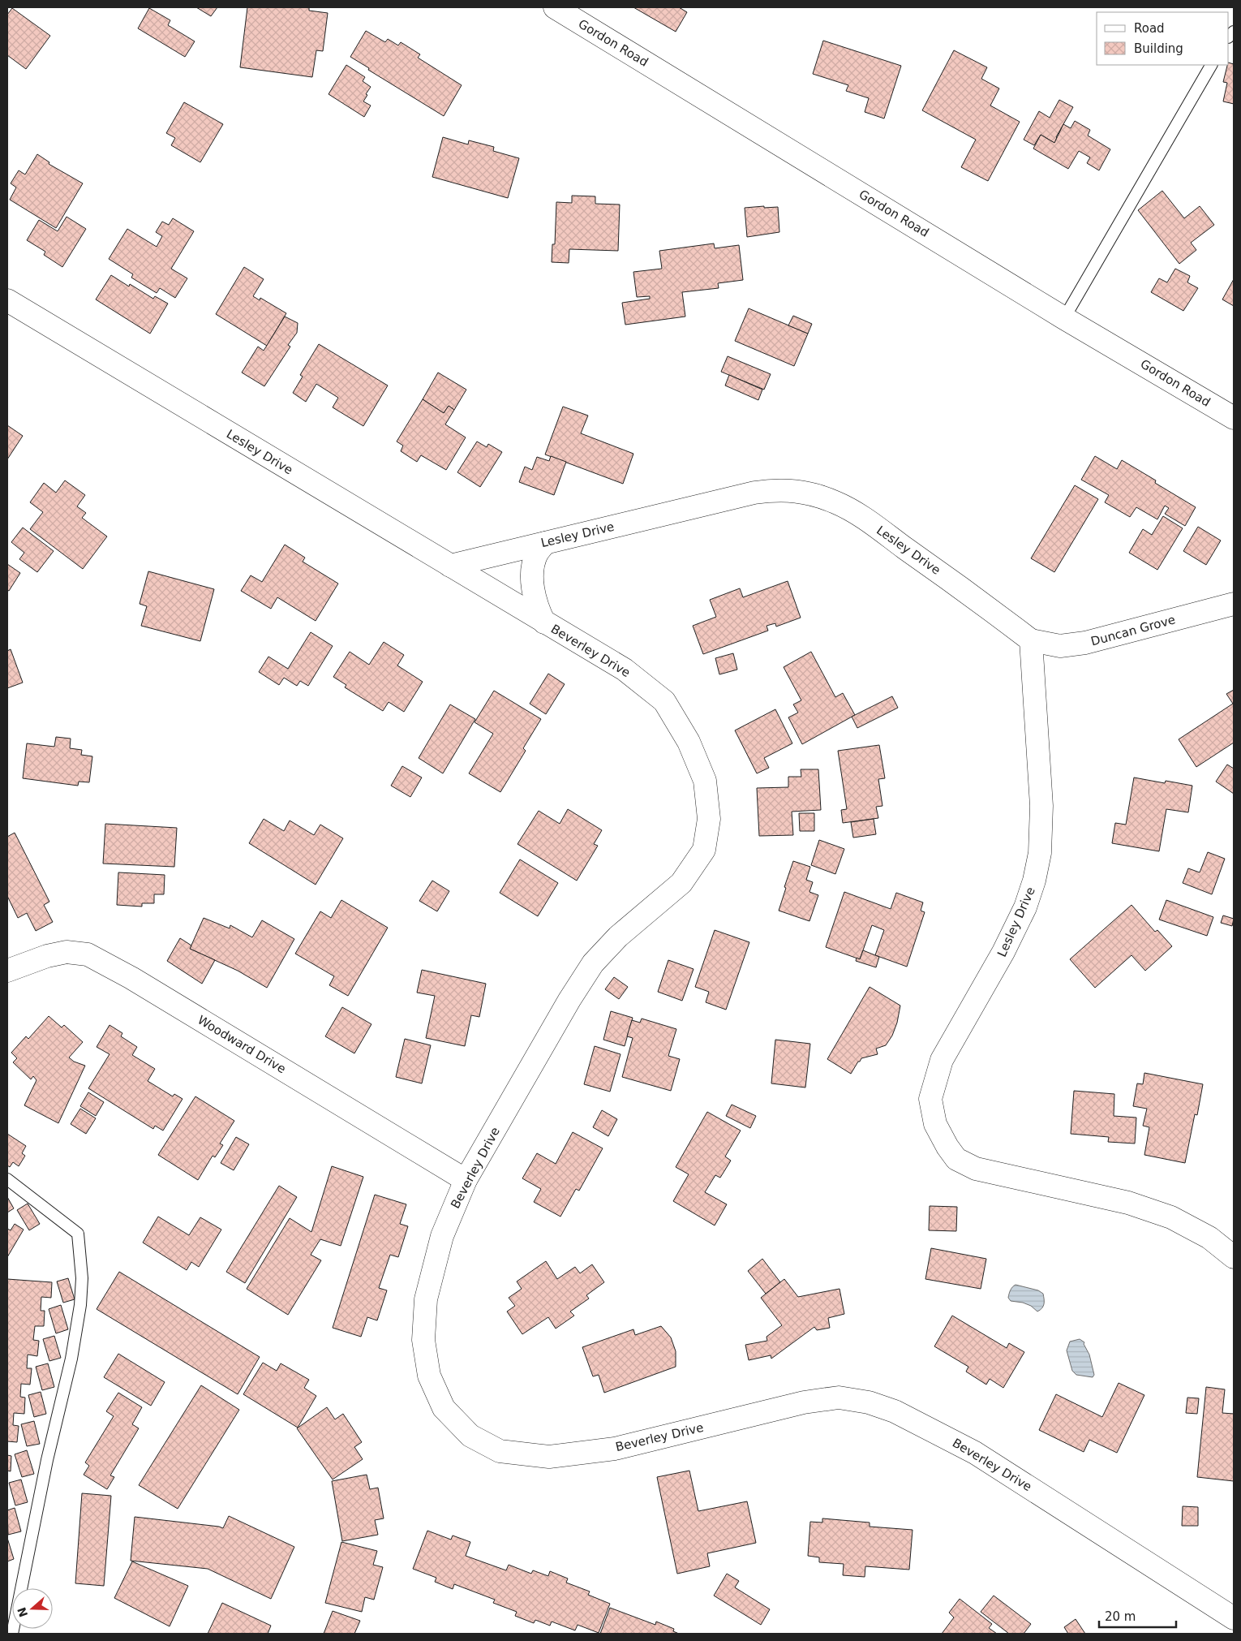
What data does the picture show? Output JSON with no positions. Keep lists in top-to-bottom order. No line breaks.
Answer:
{"streets":{"street":["Gordon Road","Lesley Drive","Duncan Grove","Beverley Drive","Woodward Drive"]},"crossings":[["Lesley Drive","Duncan Grove"],["Lesley Drive","Beverley Drive"],["Beverley Drive","Woodward Drive"]],"legend":["Road","Building"],"scale_bar":"20 m","north":"left"}
